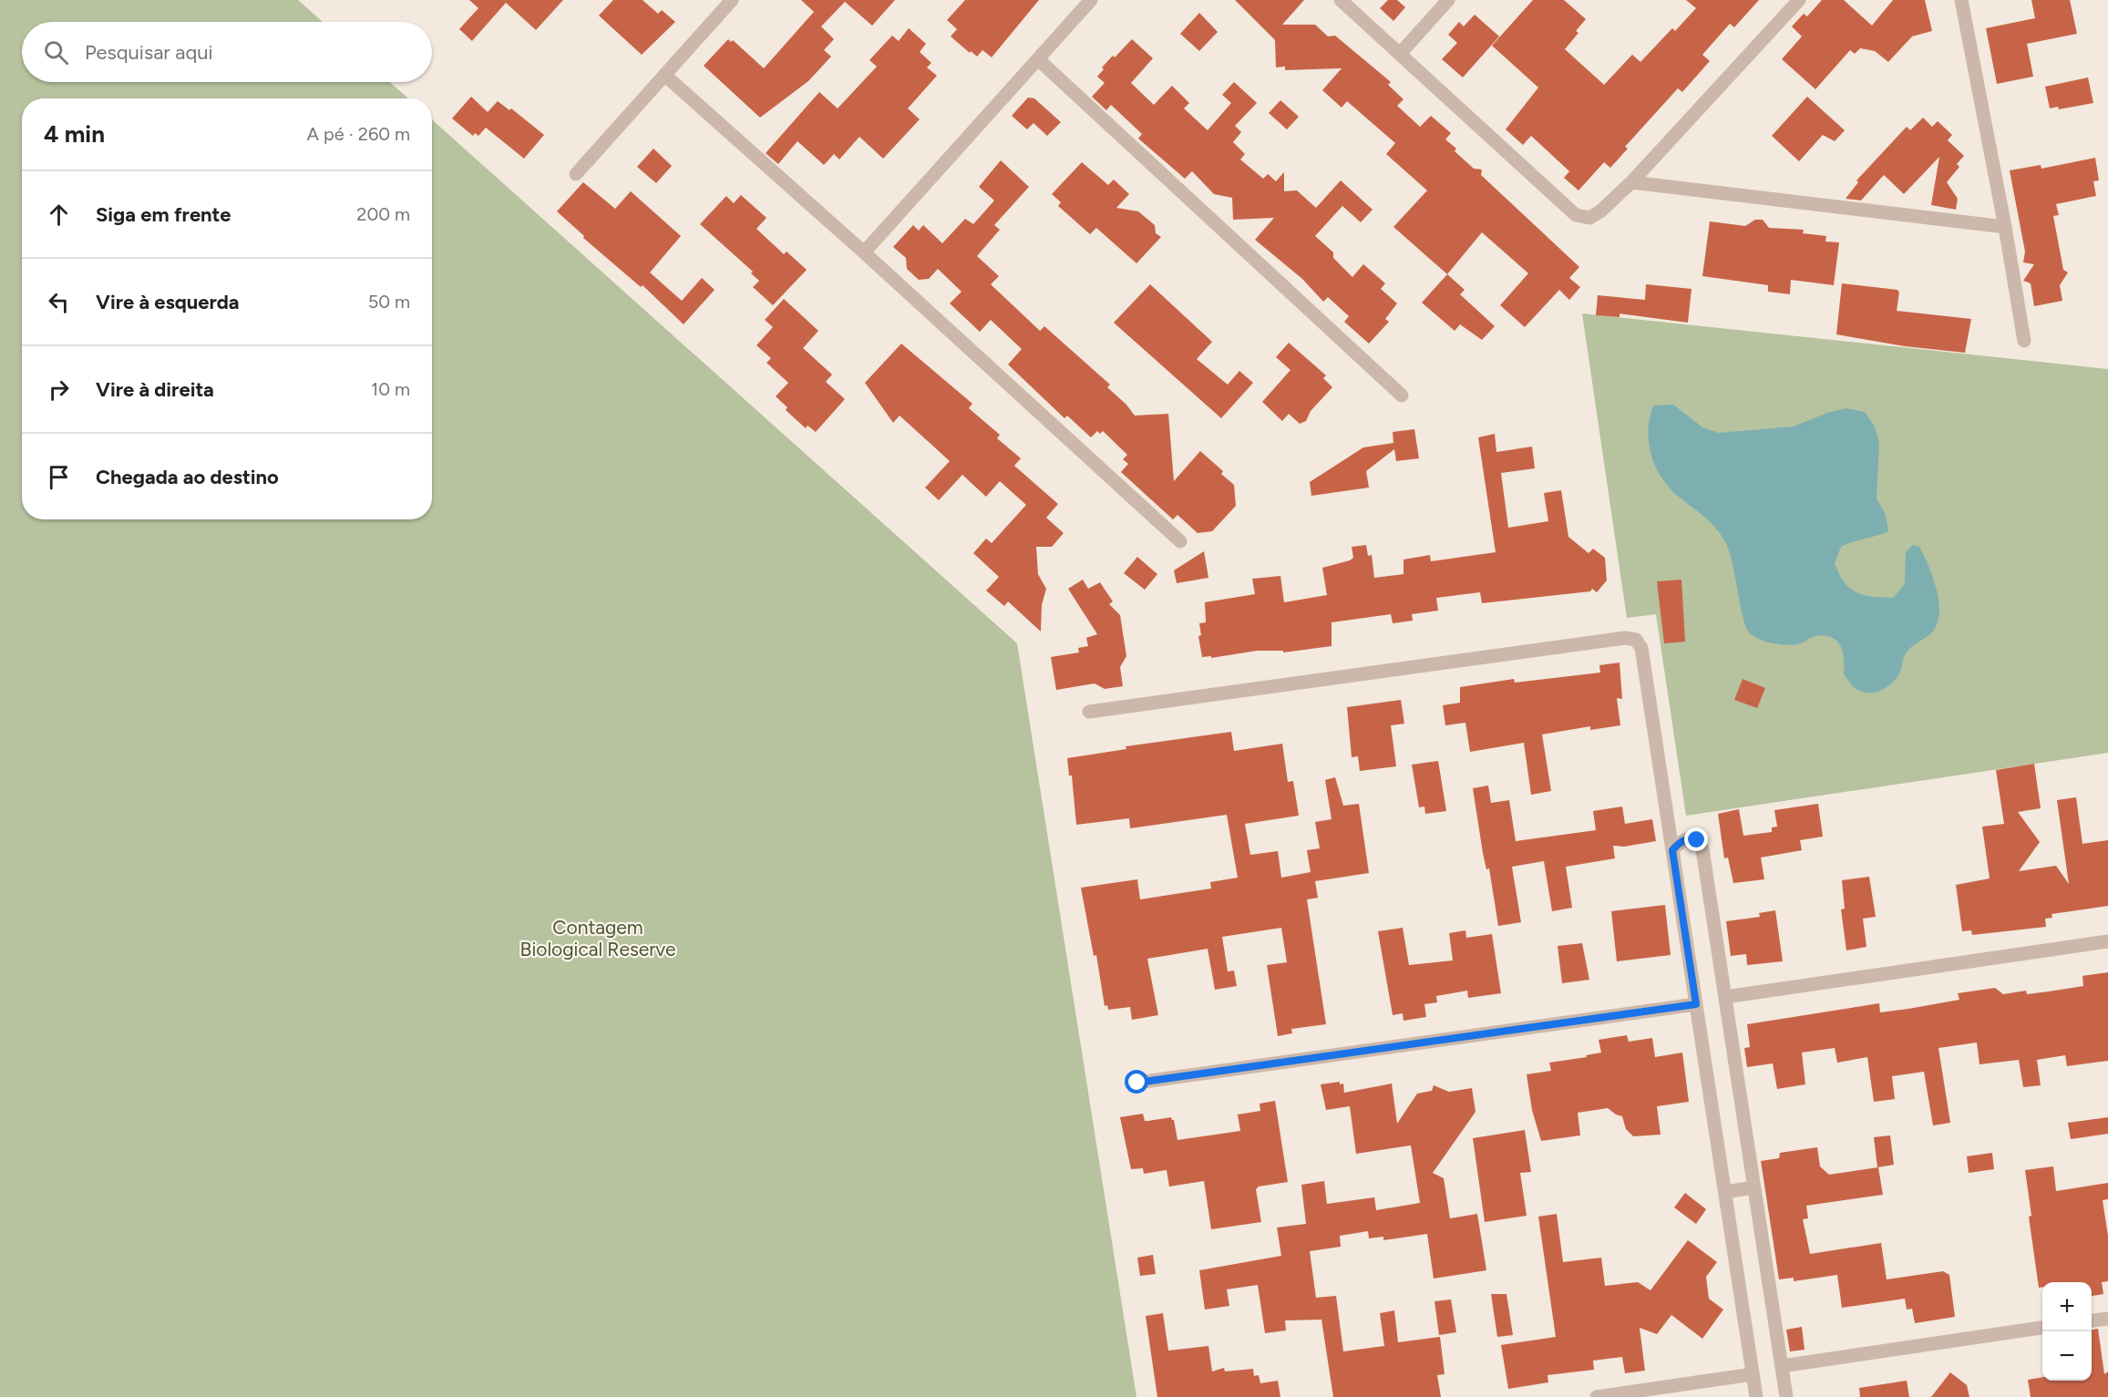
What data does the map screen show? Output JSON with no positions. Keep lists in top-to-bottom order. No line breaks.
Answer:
{"parks":["Contagem Biological Reserve"],"page":{"search":"Pesquisar aqui","heading":["4 min","A pé · 260 m"],"list":[["Siga em frente","200 m"],["Vire à esquerda","50 m"],["Vire à direita","10 m"],"Chegada ao destino"],"map_buttons":["+","−"]}}
